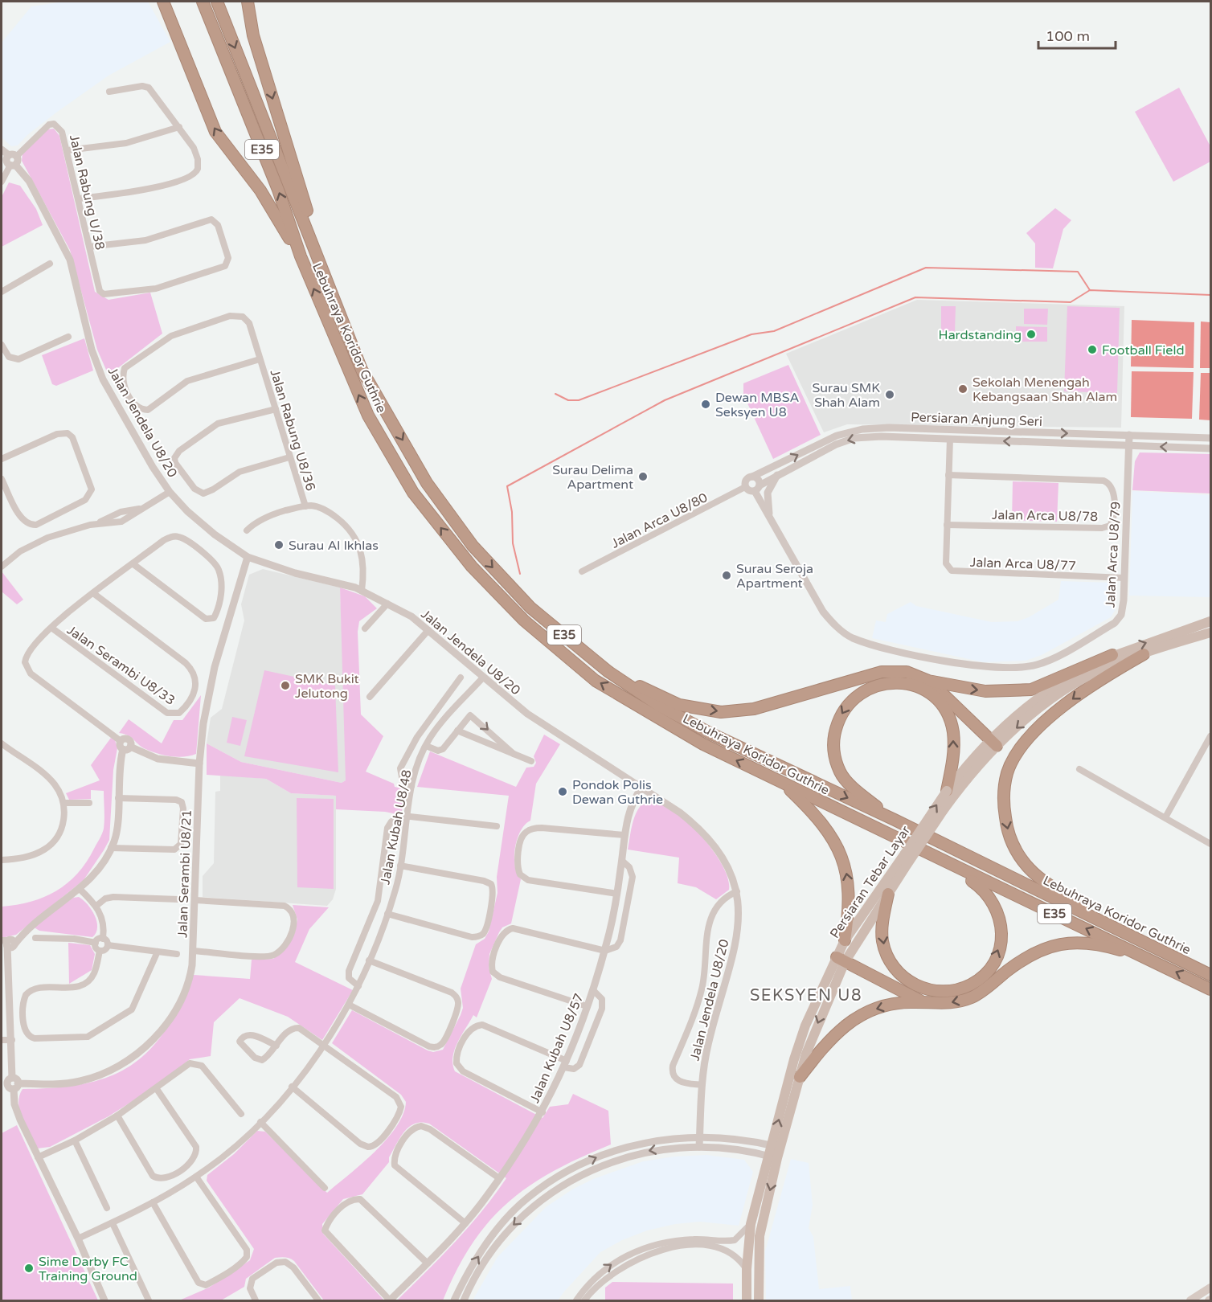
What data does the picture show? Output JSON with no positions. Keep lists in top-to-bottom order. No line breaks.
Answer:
{"streets":{"highway":["E35","Lebuhraya Koridor Guthrie"],"main road":["Persiaran Tebar Layar"],"street":["Jalan Rabung U/38","Persiaran Anjung Seri","Jalan Jendela U8/20","Jalan Rabung U8/36","Jalan Arca U8/78","Jalan Arca U8/80","Jalan Arca U8/79","Jalan Arca U8/77","Jalan Serambi U8/33","Jalan Kubah U8/48","Jalan Serambi U8/21","Jalan Kubah U8/57"]},"crossings":[["Persiaran Anjung Seri","Jalan Arca U8/80"],["Persiaran Anjung Seri","Jalan Arca U8/79"],["Persiaran Anjung Seri","Jalan Arca U8/77"],["Jalan Jendela U8/20","Jalan Rabung U8/36"],["Jalan Jendela U8/20","Jalan Kubah U8/48"],["Jalan Jendela U8/20","Jalan Serambi U8/21"],["Jalan Jendela U8/20","Jalan Kubah U8/57"],["Jalan Arca U8/78","Jalan Arca U8/77"],["Jalan Arca U8/80","Jalan Arca U8/79"],["Jalan Arca U8/79","Jalan Arca U8/77"]],"districts":["SEKSYEN U8"],"places":["Hardstanding","Football Field","Sekolah Menengah Kebangsaan Shah Alam","Surau SMK Shah Alam","Dewan MBSA Seksyen U8","Surau Delima Apartment","Surau Al Ikhlas","Surau Seroja Apartment","SMK Bukit Jelutong","Pondok Polis Dewan Guthrie","Sime Darby FC Training Ground"],"scale_bar":"100 m"}
